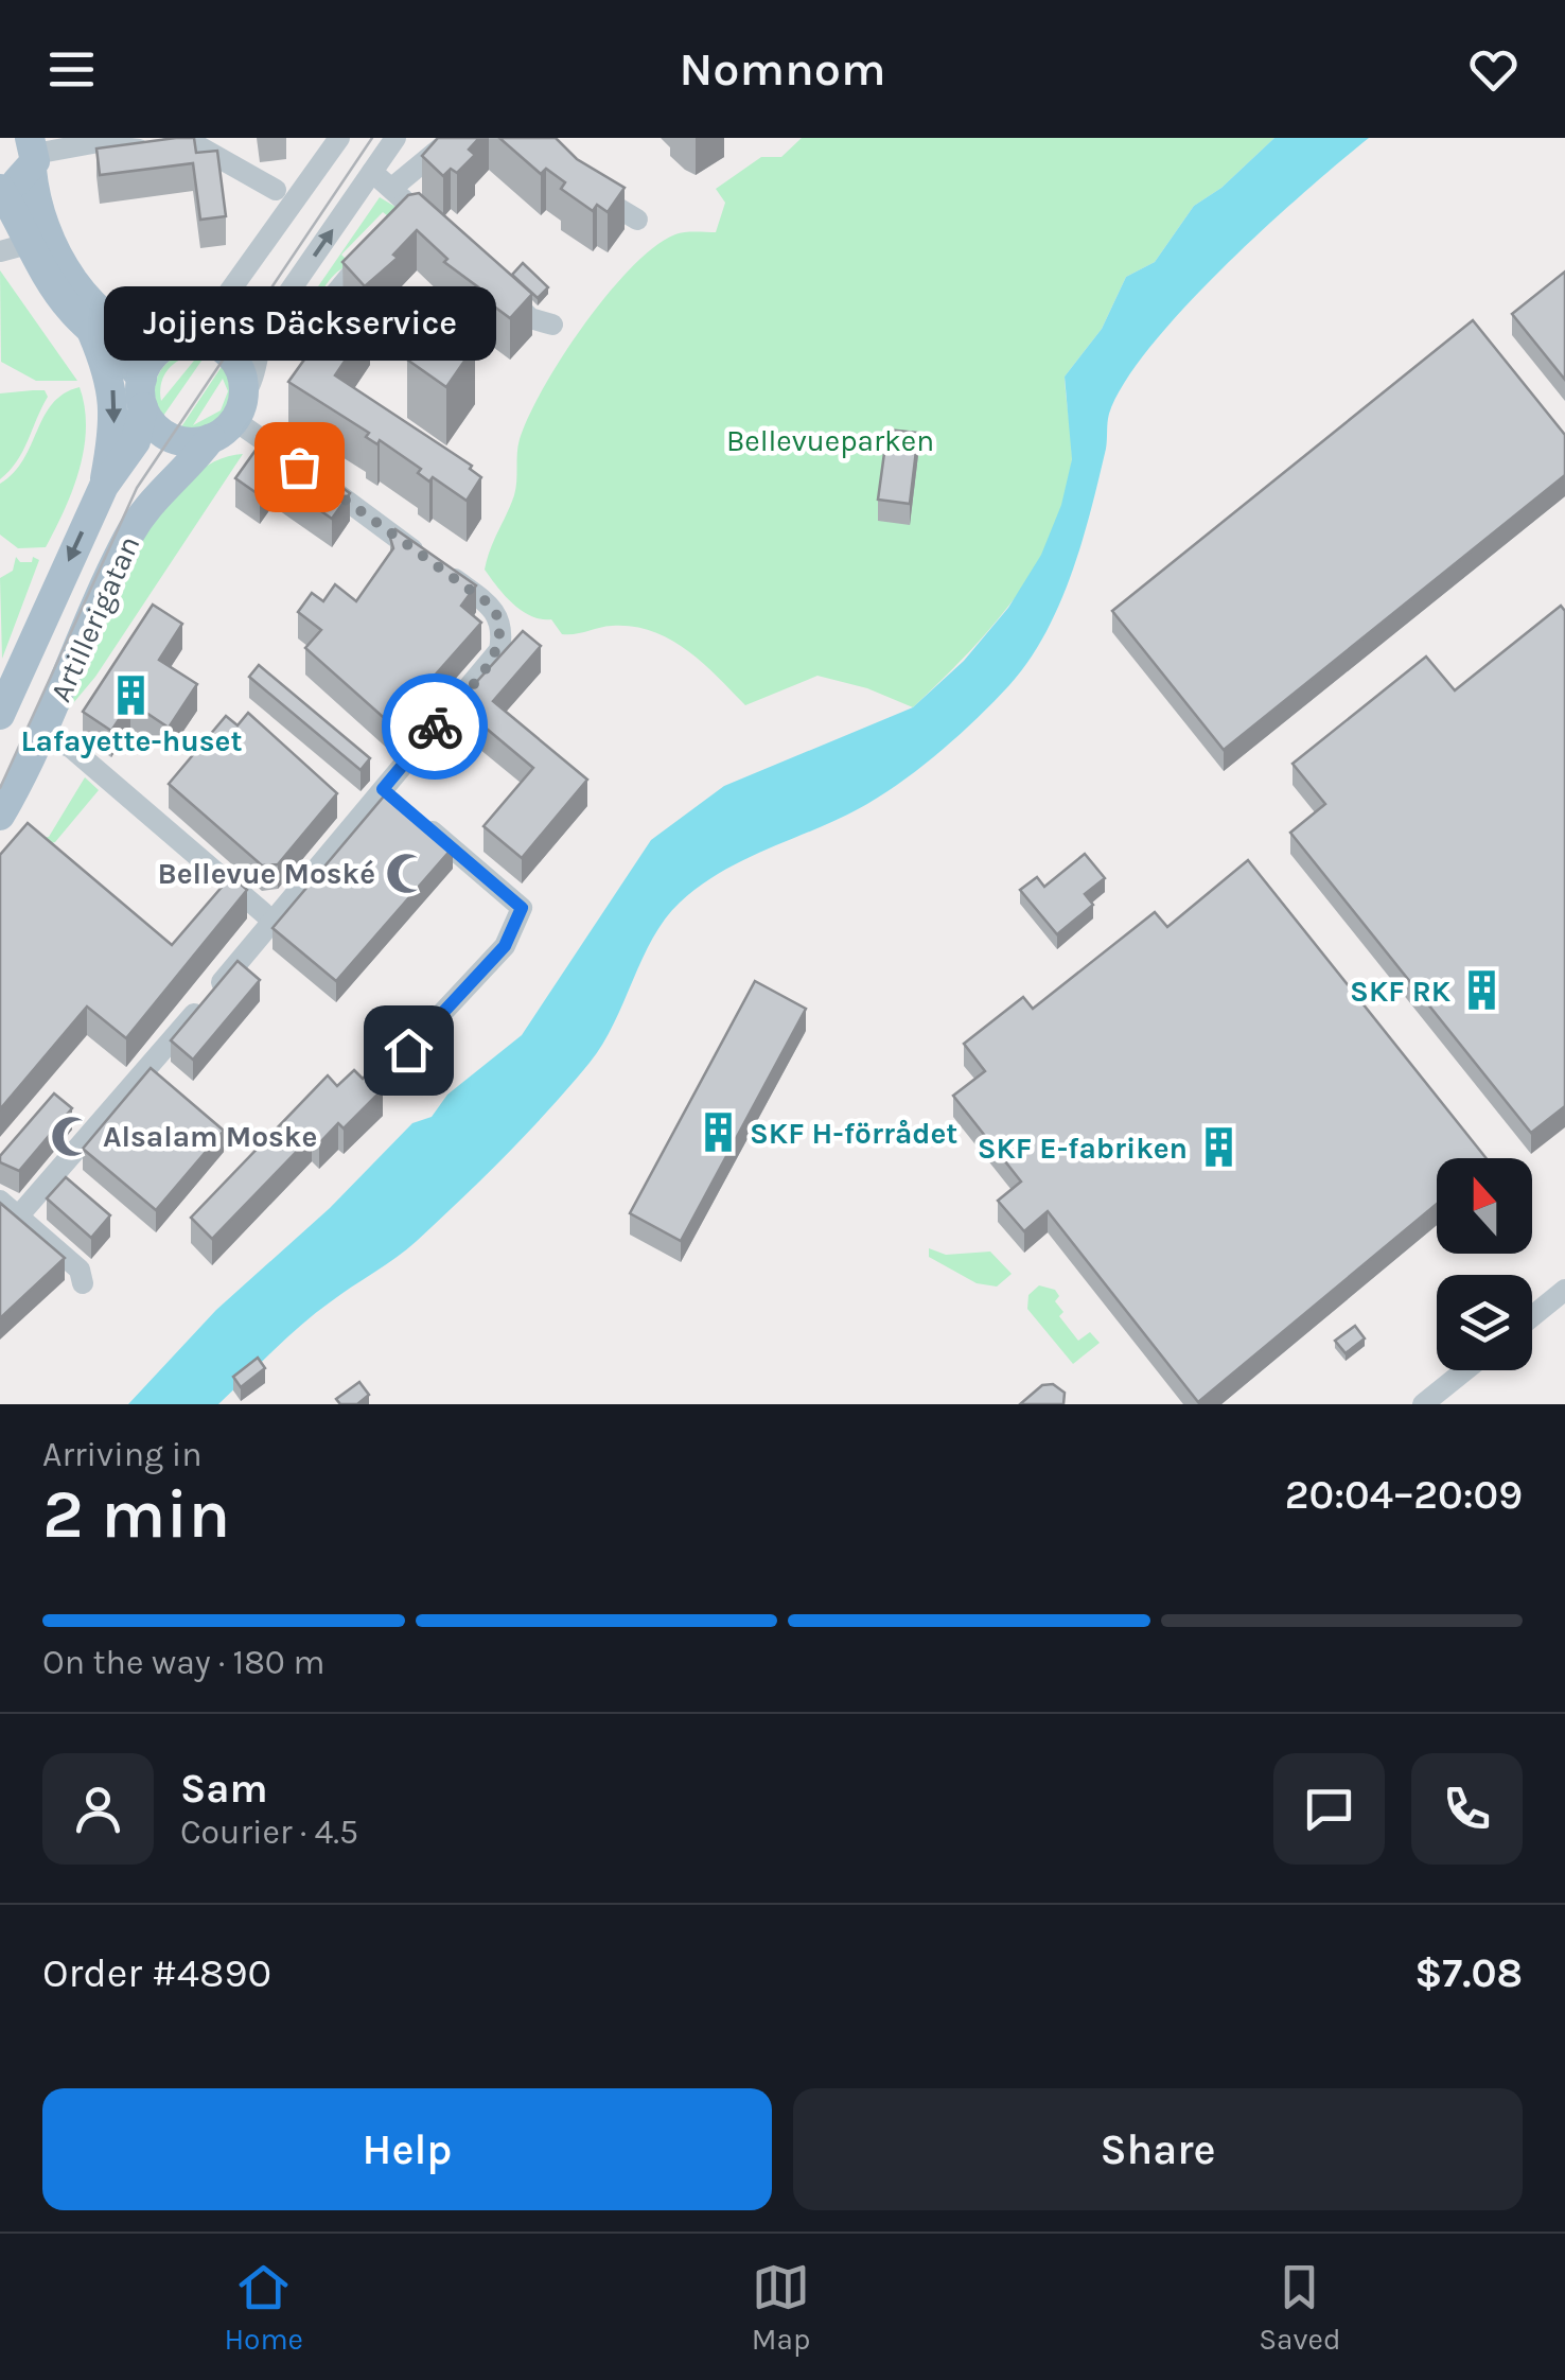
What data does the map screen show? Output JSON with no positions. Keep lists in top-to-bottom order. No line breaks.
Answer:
{"streets":{"main road":["Artillerigatan"]},"parks":["Bellevueparken"],"places":{"other":["Jojjens Däckservice"],"building":["Lafayette-huset","SKF RK","SKF H-förrådet","SKF E-fabriken"],"mosque":["Bellevue Moské","Alsalam Moske"]},"north":"top","page":{"header":"Nomnom","bubble":"Jojjens Däckservice","heading":["2 min","Arriving in","20:04–20:09"],"panel":["Sam","Courier · 4.5","Order #4890","$7.08"],"bar":"On the way · 180 m","buttons":["Help","Share"],"tabs":["Home","Map","Saved"]}}
